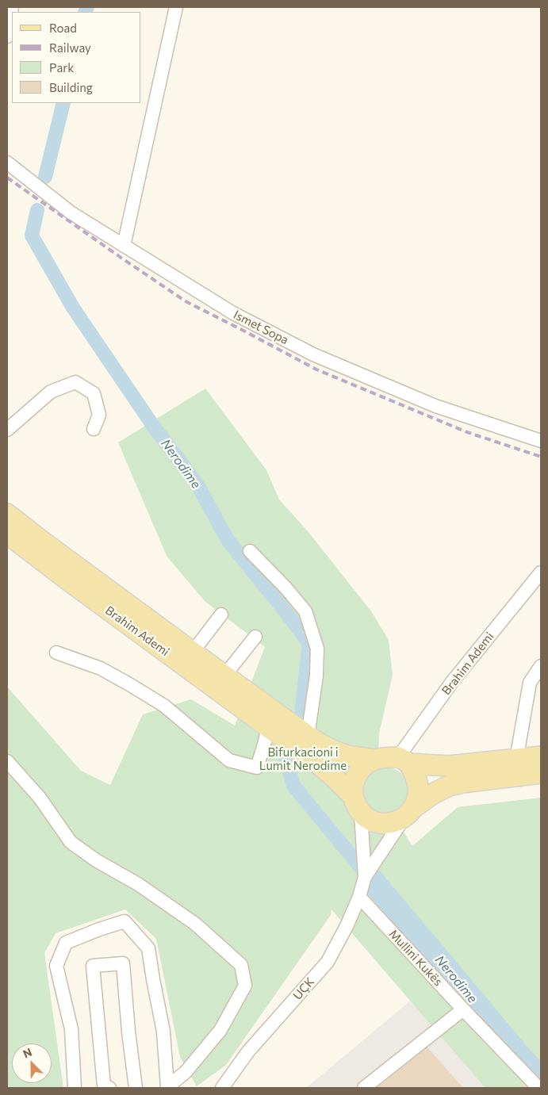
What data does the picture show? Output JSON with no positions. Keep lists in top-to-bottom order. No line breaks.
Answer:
{"streets":{"main road":["Brahim Ademi"],"street":["Ismet Sopa","Mullini Kukës","UÇK"]},"crossings":[["Brahim Ademi","UÇK"],["Mullini Kukës","UÇK"]],"water":["Nerodime"],"parks":["Bifurkacioni i Lumit Nerodime"],"legend":["Road","Railway","Park","Building"],"north":"top left"}
